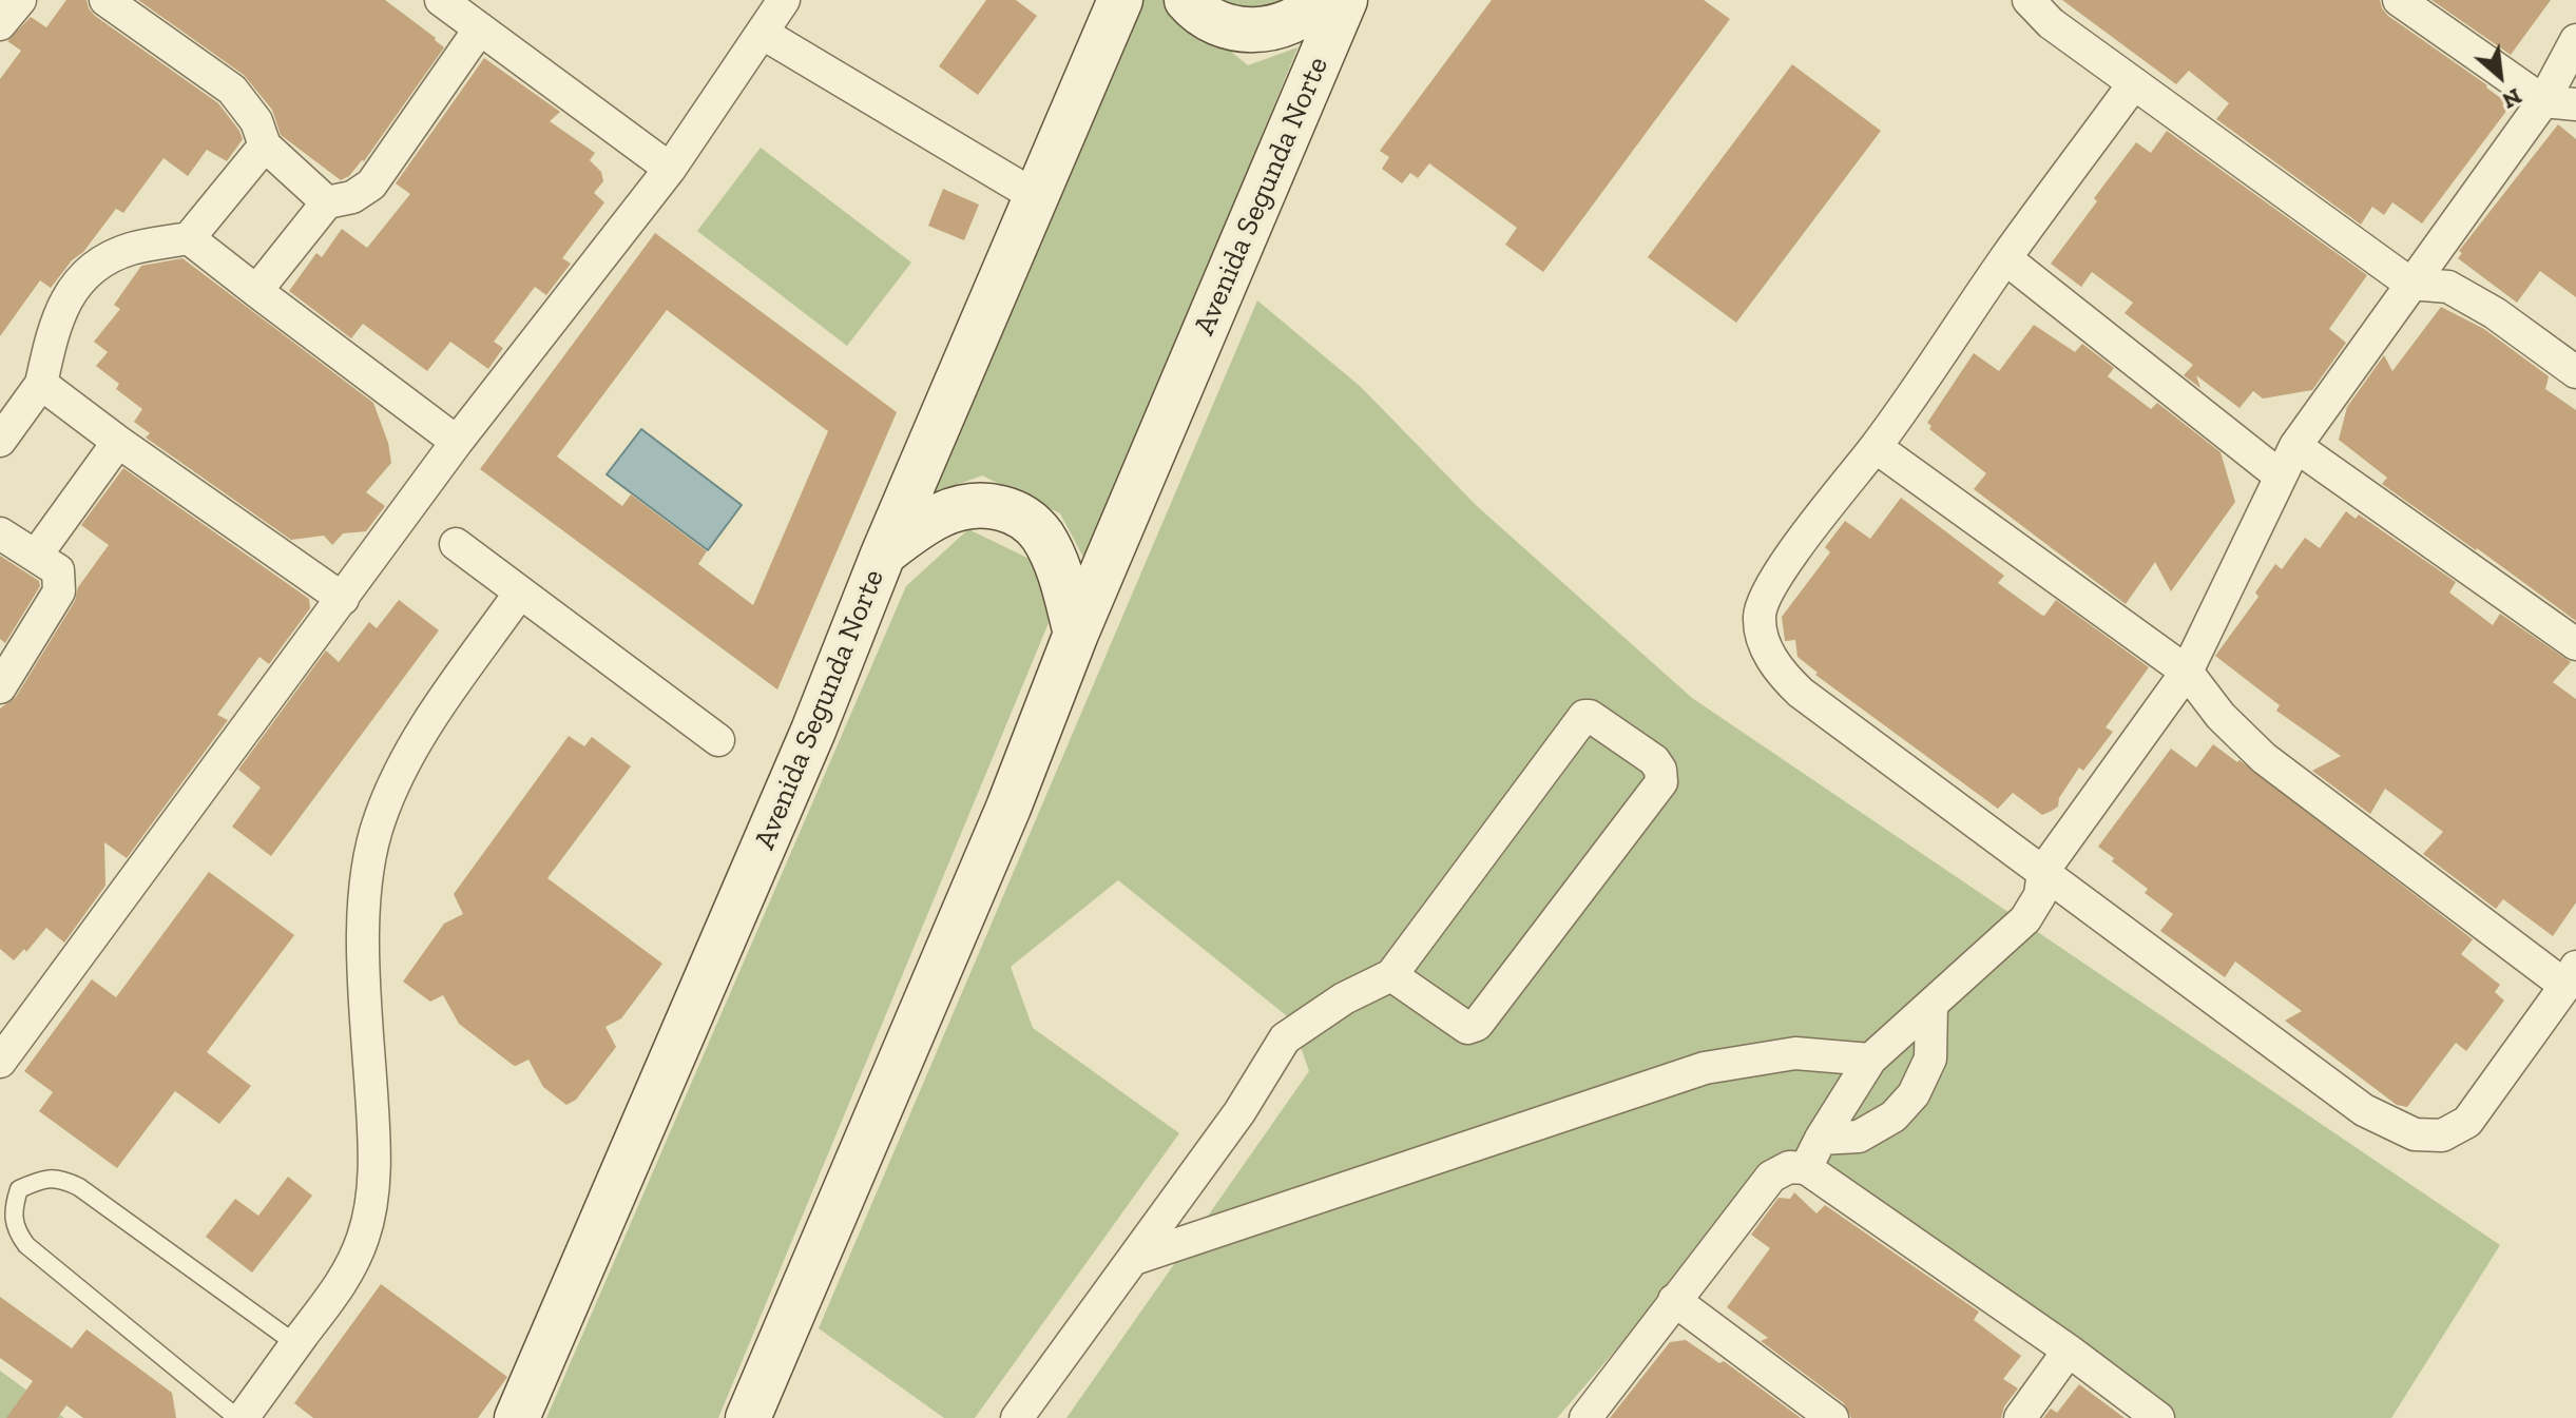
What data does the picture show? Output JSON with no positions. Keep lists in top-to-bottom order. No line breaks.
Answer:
{"streets":{"main road":["Avenida Segunda Norte"]},"north":"bottom right"}
